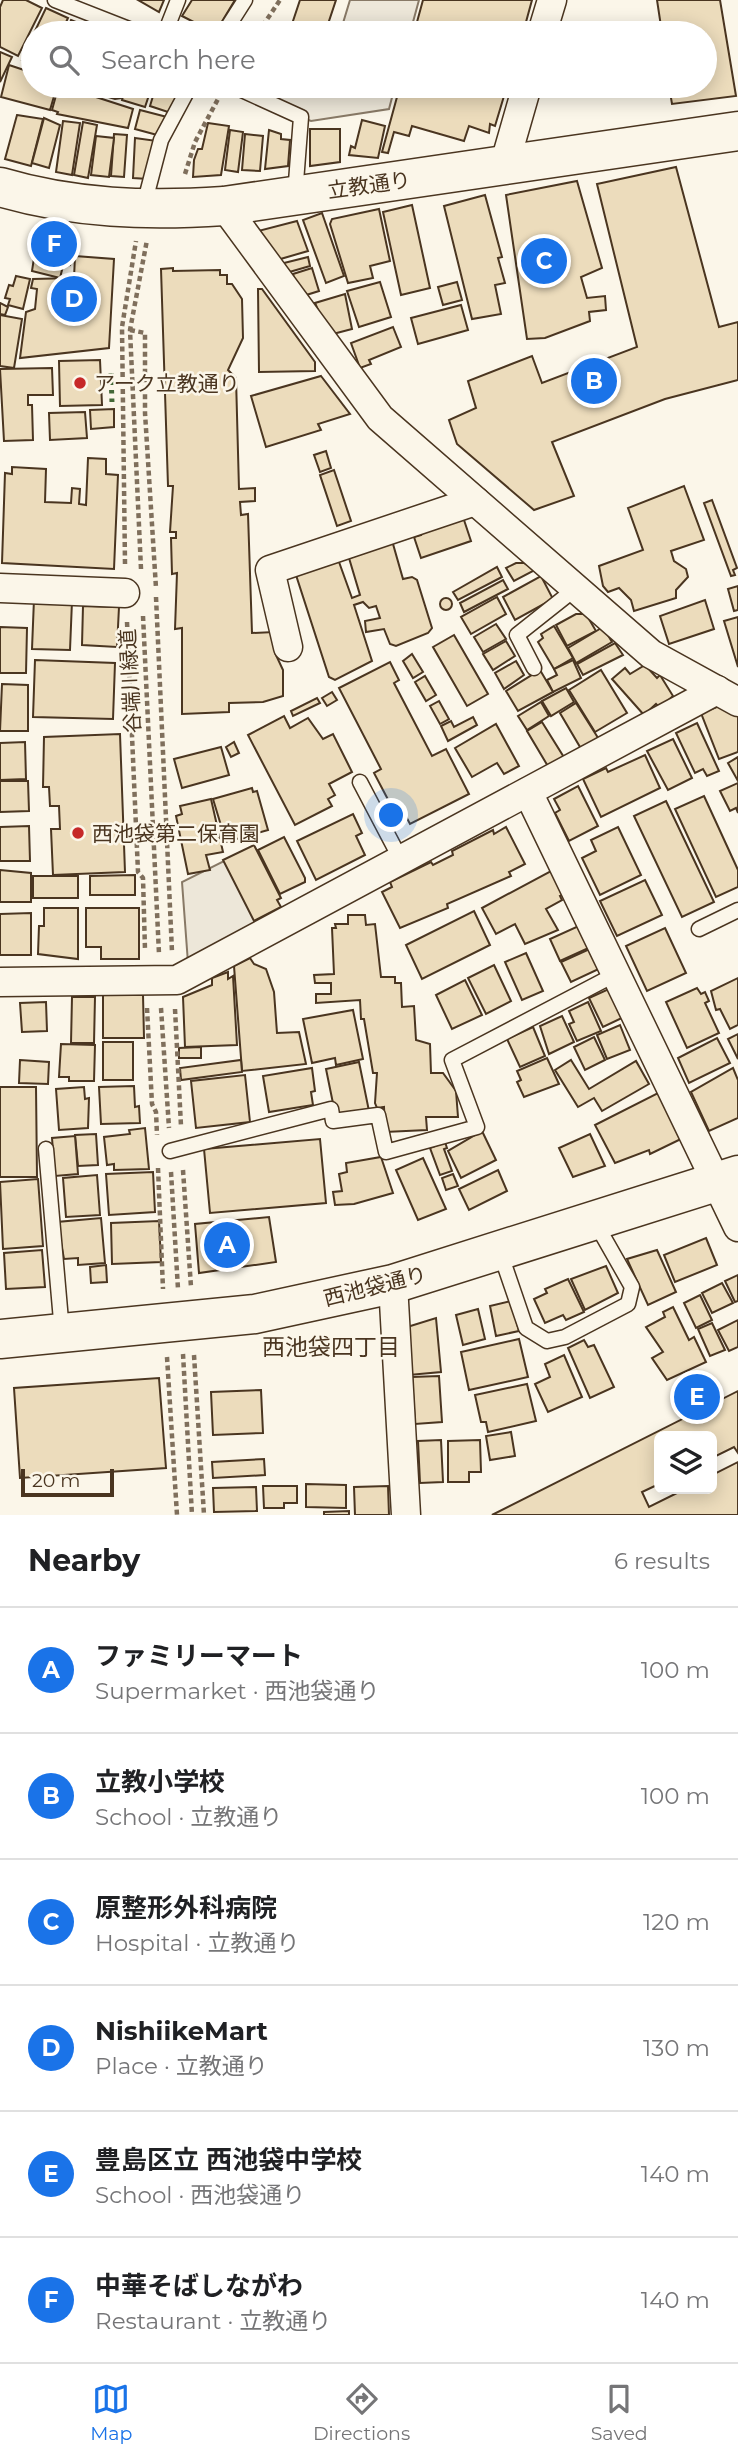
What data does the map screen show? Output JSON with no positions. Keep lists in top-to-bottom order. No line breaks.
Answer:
{"streets":{"main road":["立教通り","西池袋通り"],"path":["谷端川緑道"]},"crossings":[["立教通り","谷端川緑道"],["谷端川緑道","西池袋通り"]],"districts":["西池袋四丁目"],"places":["アーク立教通り","西池袋第二保育園"],"scale_bar":"20 m","page":{"search":"Search here","pins":["F","C","D","B","A","E"],"scale":"20 m","heading":["Nearby","6 results"],"list":[{"mark":"A","name":"ファミリーマート","note":"Supermarket · 西池袋通り","value":"100 m"},{"mark":"B","name":"立教小学校","note":"School · 立教通り","value":"100 m"},{"mark":"C","name":"原整形外科病院","note":"Hospital · 立教通り","value":"120 m"},{"mark":"D","name":"NishiikeMart","note":"Place · 立教通り","value":"130 m"},{"mark":"E","name":"豊島区立 西池袋中学校","note":"School · 西池袋通り","value":"140 m"},{"mark":"F","name":"中華そばしながわ","note":"Restaurant · 立教通り","value":"140 m"}],"nav":["Map","Directions","Saved"]}}
